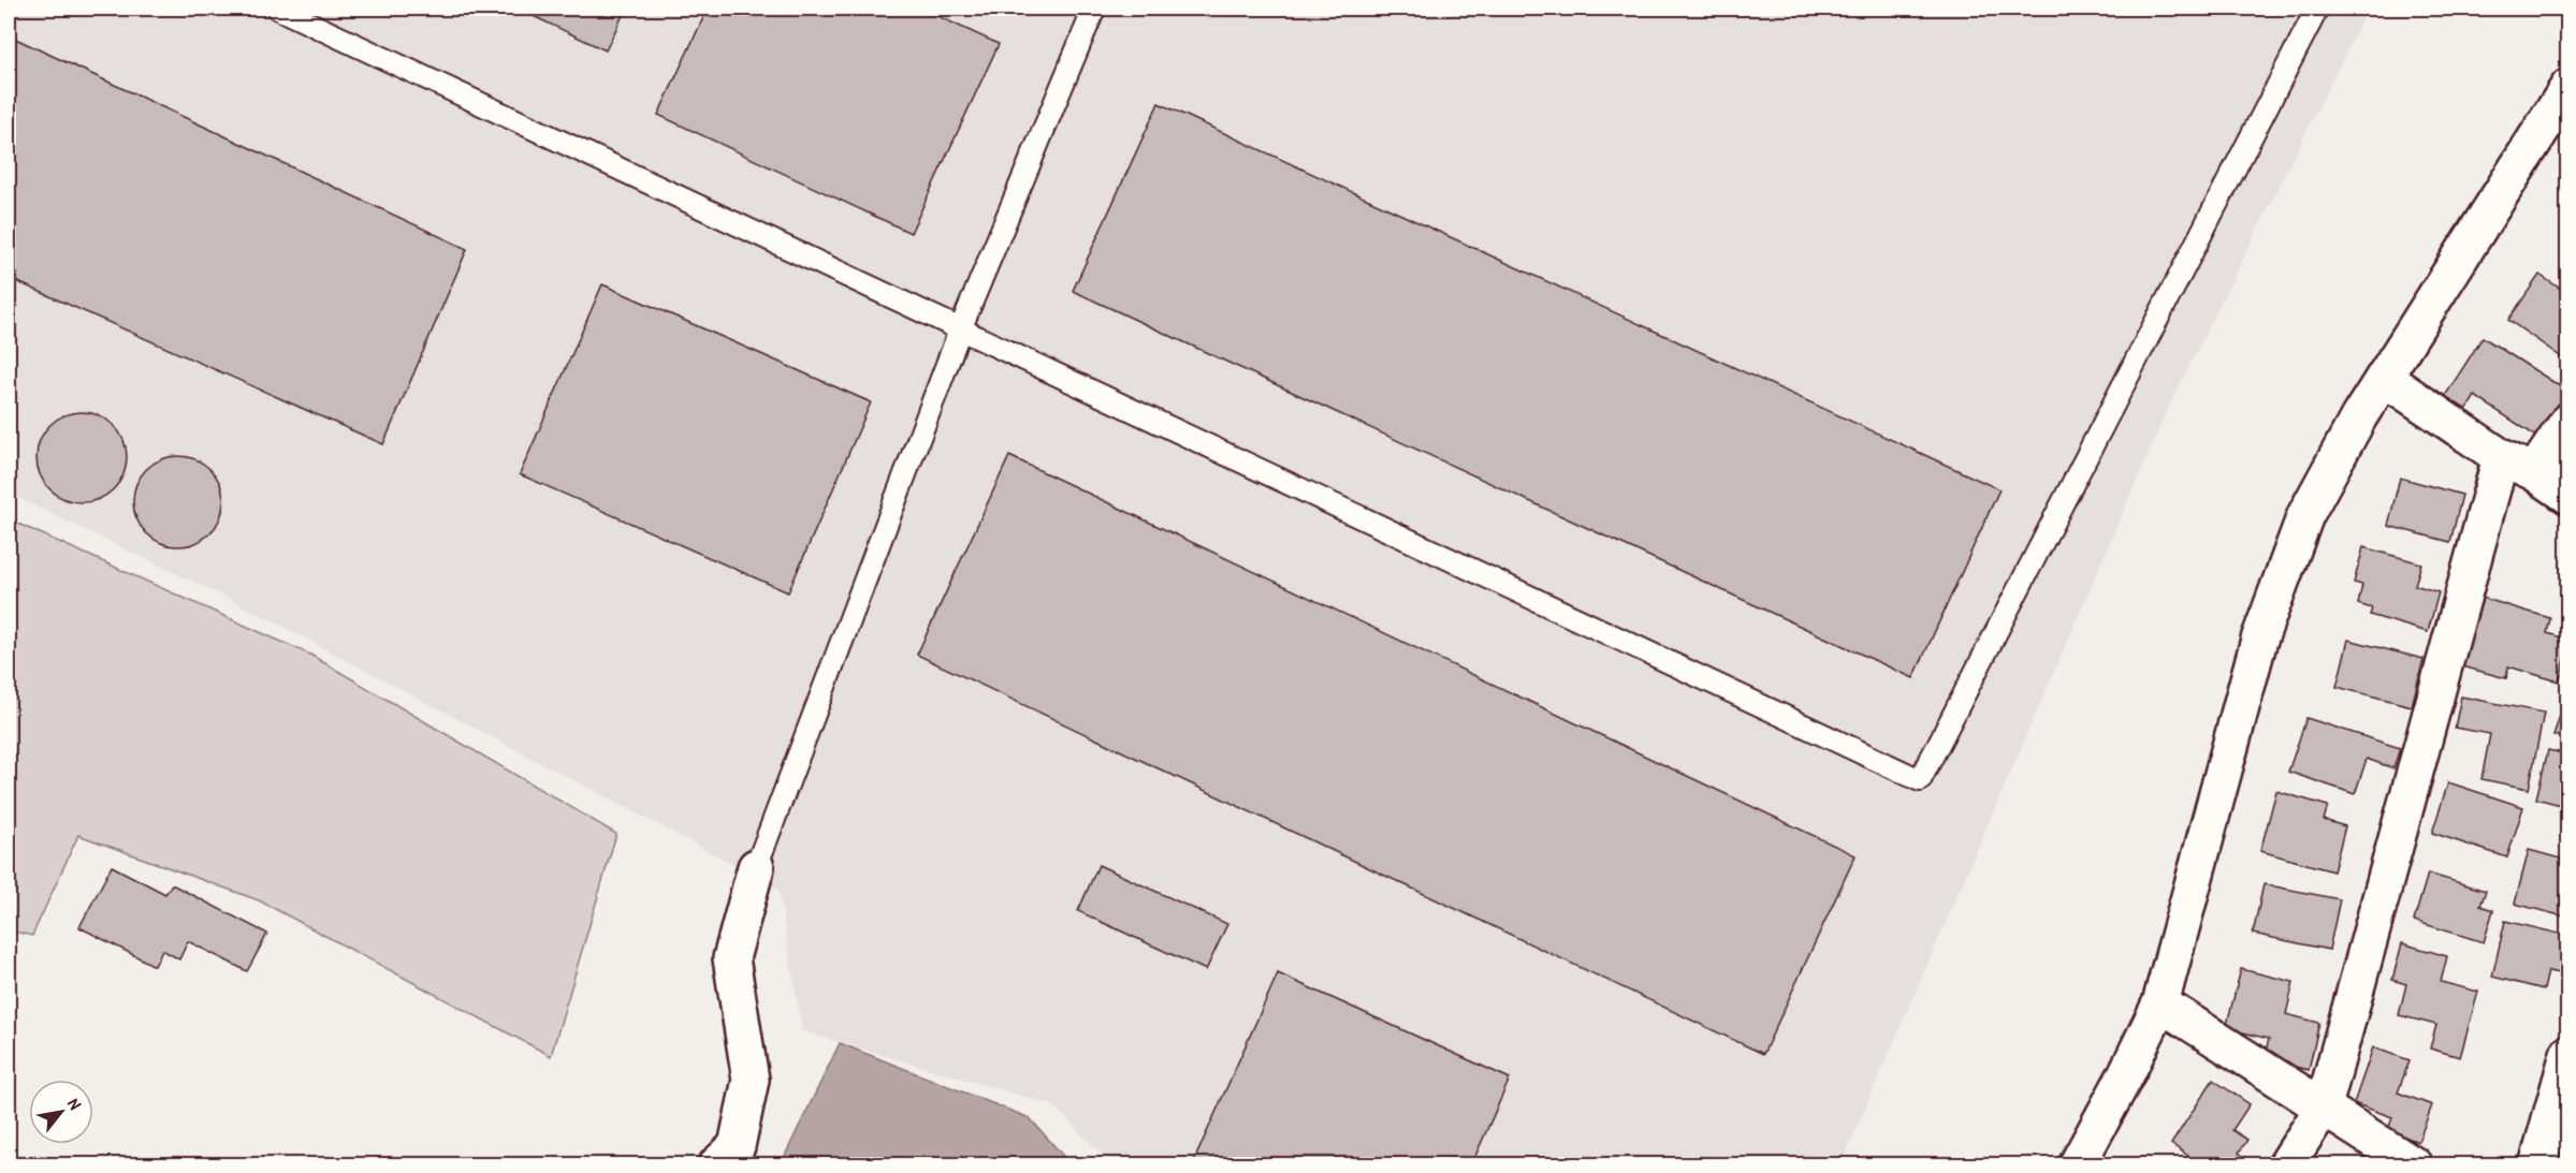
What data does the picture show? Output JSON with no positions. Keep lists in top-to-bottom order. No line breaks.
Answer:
{"north":"top right"}
